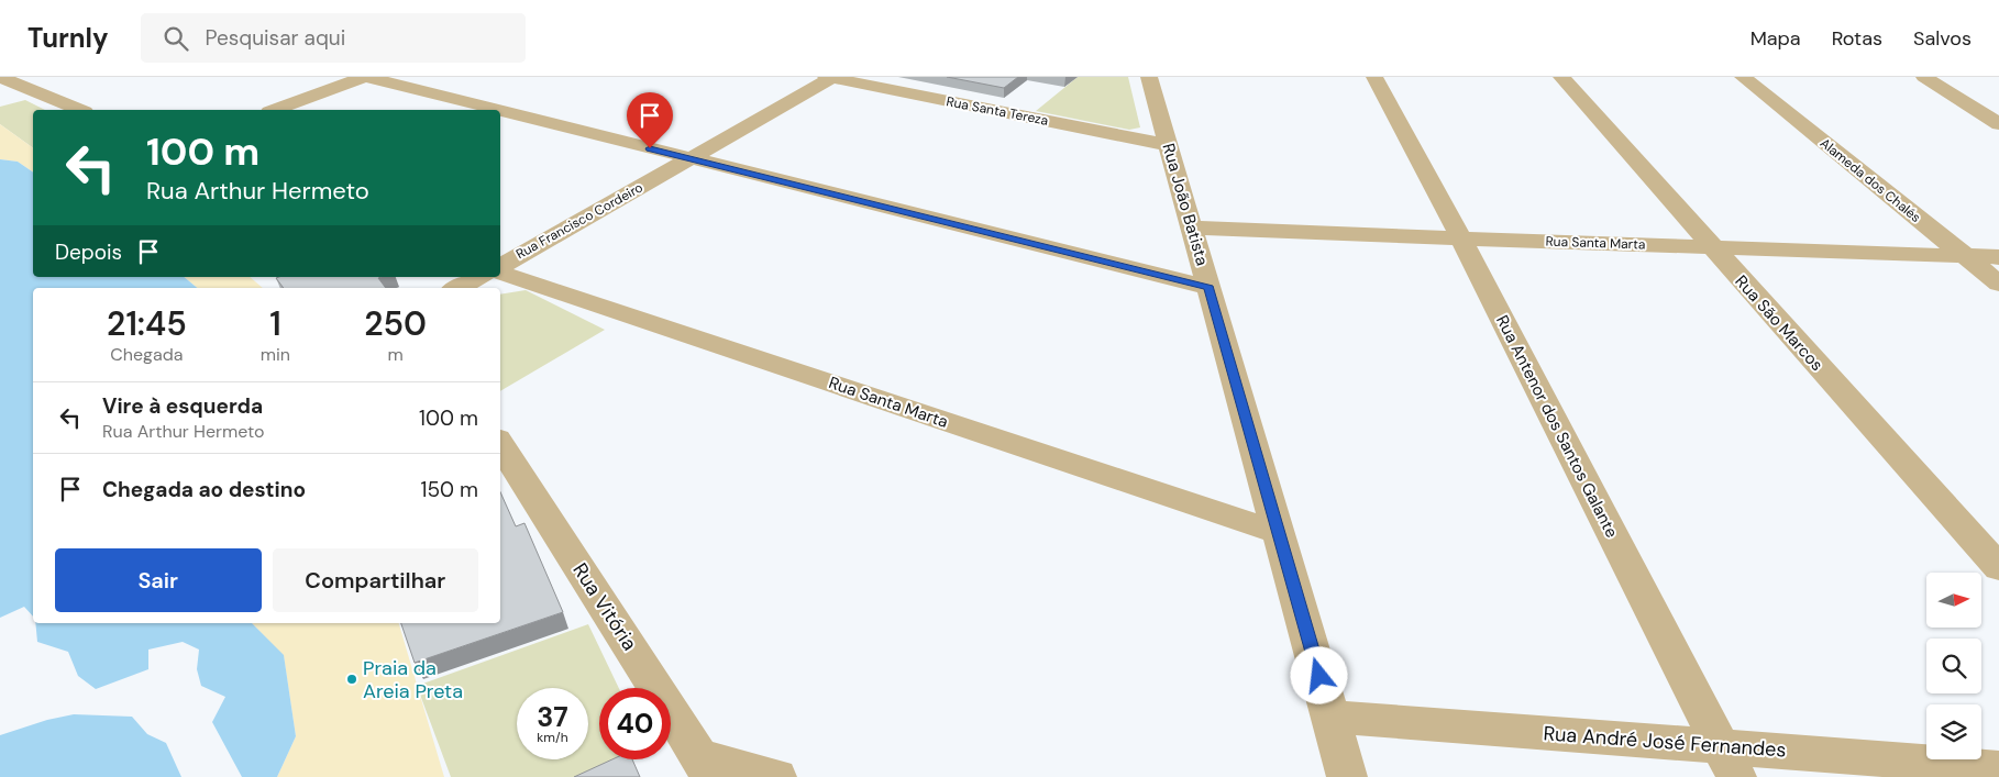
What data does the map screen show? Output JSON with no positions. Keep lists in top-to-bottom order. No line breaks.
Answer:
{"streets":{"street":["Rua Santa Tereza","Alameda dos Chalés","Rua João Batista","Rua Francisco Cordeiro","Rua Santa Marta","Rua São Marcos","Rua Antenor dos Santos Galante","Rua Vitória","Rua André José Fernandes"]},"crossings":[["Rua Santa Tereza","Rua João Batista"],["Rua Santa Tereza","Rua Francisco Cordeiro"],["Alameda dos Chalés","Rua Santa Marta"],["Rua João Batista","Rua Santa Marta"],["Rua João Batista","Rua André José Fernandes"],["Rua Santa Marta","Rua São Marcos"],["Rua Santa Marta","Rua Antenor dos Santos Galante"],["Rua Antenor dos Santos Galante","Rua André José Fernandes"]],"places":["Praia da Areia Preta"],"north":"right","page":{"header":"Turnly","search":"Pesquisar aqui","nav":["Mapa","Rotas","Salvos"],"turn":["100 m","Rua Arthur Hermeto"],"then":"Depois","eta":["21:45","Chegada","1","min","250","m"],"list":[{"name":"Vire à esquerda","note":"Rua Arthur Hermeto","value":"100 m"},{"name":"Chegada ao destino","value":"150 m"}],"buttons":["Sair","Compartilhar"],"speed":"37 km/h","limit":"40"}}
